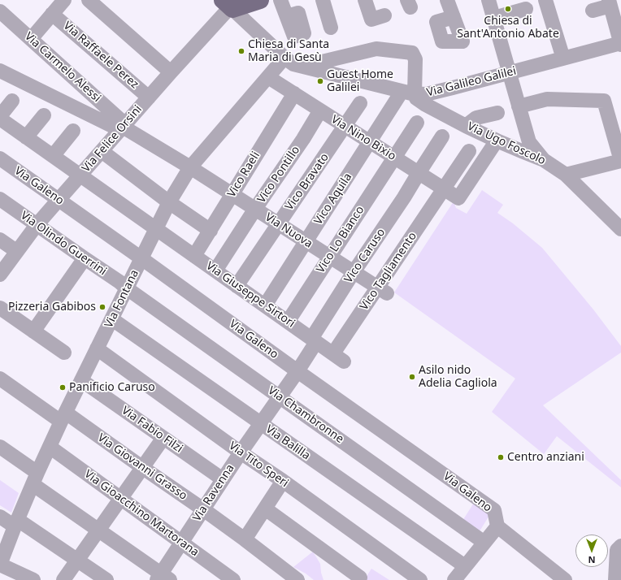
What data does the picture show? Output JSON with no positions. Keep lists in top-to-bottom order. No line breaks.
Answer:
{"streets":{"street":["Via Raffaele Perez","Via Carmelo Alessi","Via Galileo Galilei","Via Nino Bixio","Via Felice Orsini","Via Ugo Foscolo","Vico Raeli","Vico Pontillo","Vico Bravato","Via Galeno","Vico Aquila","Via Nuova","Vico Lo Bianco","Via Olindo Guerrini","Vico Caruso","Vico Tagliamento","Via Giuseppe Sirtori","Via Fontana","Via Chambronne","Via Fabio Filzi","Via Balilla","Via Tito Speri","Via Giovanni Grasso","Via Ravenna","Via Gioacchino Martorana"]},"crossings":[["Via Raffaele Perez","Via Felice Orsini"],["Via Carmelo Alessi","Via Felice Orsini"],["Via Carmelo Alessi","Via Nuova"],["Via Galileo Galilei","Via Felice Orsini"],["Via Galileo Galilei","Via Ugo Foscolo"],["Via Galileo Galilei","Vico Aquila"],["Via Galileo Galilei","Via Fontana"],["Via Nino Bixio","Via Ugo Foscolo"],["Via Nino Bixio","Vico Raeli"],["Via Nino Bixio","Vico Pontillo"],["Via Nino Bixio","Vico Bravato"],["Via Nino Bixio","Vico Aquila"],["Via Nino Bixio","Vico Lo Bianco"],["Via Nino Bixio","Vico Caruso"],["Via Nino Bixio","Vico Tagliamento"],["Via Nino Bixio","Via Fontana"],["Via Felice Orsini","Via Galeno"],["Via Felice Orsini","Via Nuova"],["Via Felice Orsini","Via Olindo Guerrini"],["Via Felice Orsini","Via Giuseppe Sirtori"],["Via Ugo Foscolo","Vico Aquila"],["Vico Raeli","Via Nuova"],["Vico Raeli","Via Giuseppe Sirtori"],["Vico Pontillo","Via Nuova"],["Vico Pontillo","Via Giuseppe Sirtori"],["Vico Bravato","Via Nuova"],["Vico Bravato","Via Giuseppe Sirtori"],["Via Galeno","Via Fontana"],["Via Galeno","Via Ravenna"],["Vico Aquila","Via Nuova"],["Vico Aquila","Via Giuseppe Sirtori"],["Via Nuova","Vico Lo Bianco"],["Via Nuova","Vico Caruso"],["Via Nuova","Vico Tagliamento"],["Via Nuova","Via Fontana"],["Vico Lo Bianco","Via Giuseppe Sirtori"],["Via Olindo Guerrini","Via Fontana"],["Via Olindo Guerrini","Via Chambronne"],["Vico Caruso","Via Giuseppe Sirtori"],["Vico Caruso","Via Ravenna"],["Vico Tagliamento","Via Giuseppe Sirtori"],["Via Giuseppe Sirtori","Via Fontana"],["Via Giuseppe Sirtori","Via Ravenna"],["Via Fontana","Via Chambronne"],["Via Fontana","Via Fabio Filzi"],["Via Fontana","Via Balilla"],["Via Fontana","Via Tito Speri"],["Via Fontana","Via Giovanni Grasso"],["Via Fontana","Via Gioacchino Martorana"],["Via Chambronne","Via Ravenna"],["Via Fabio Filzi","Via Ravenna"],["Via Balilla","Via Ravenna"],["Via Tito Speri","Via Ravenna"],["Via Giovanni Grasso","Via Ravenna"],["Via Ravenna","Via Gioacchino Martorana"]],"places":["Chiesa di Sant'Antonio Abate","Chiesa di Santa Maria di Gesù","Guest Home Galilei","Pizzeria Gabibos","Asilo nido Adelia Cagliola","Panificio Caruso","Centro anziani"],"north":"bottom"}
